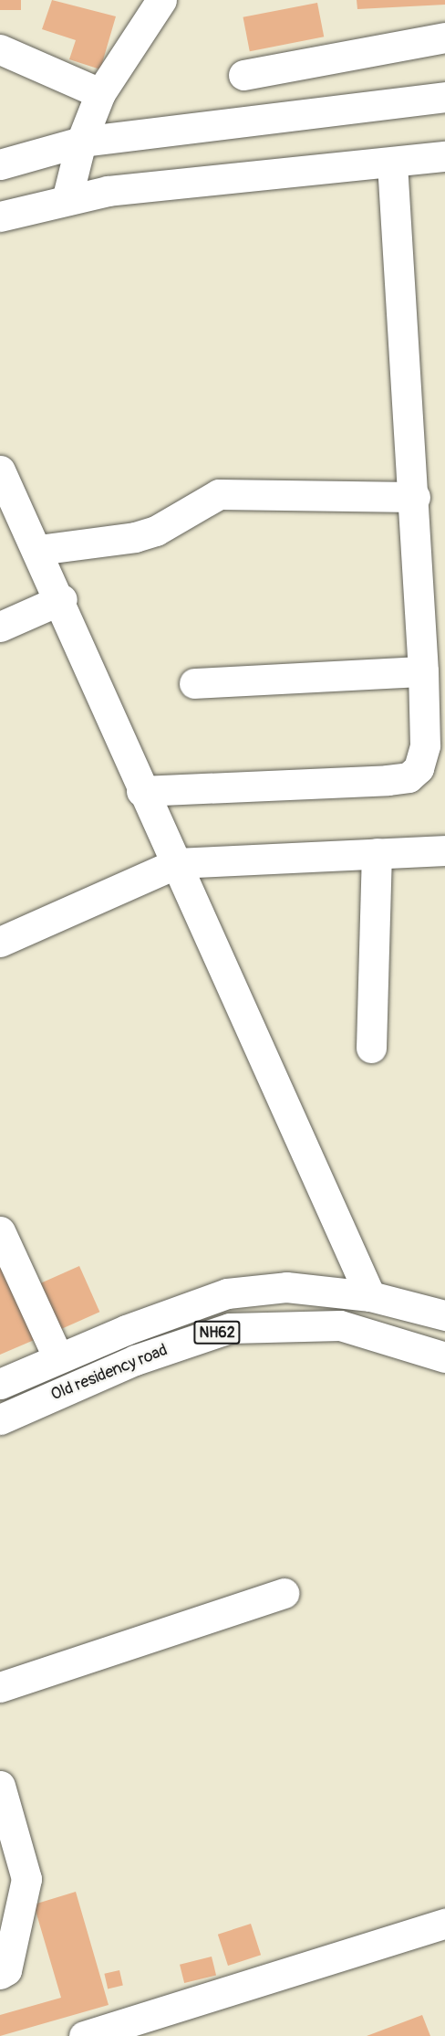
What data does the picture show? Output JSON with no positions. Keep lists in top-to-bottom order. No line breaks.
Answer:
{"streets":{"main road":["NH62","Old residency road"]}}
